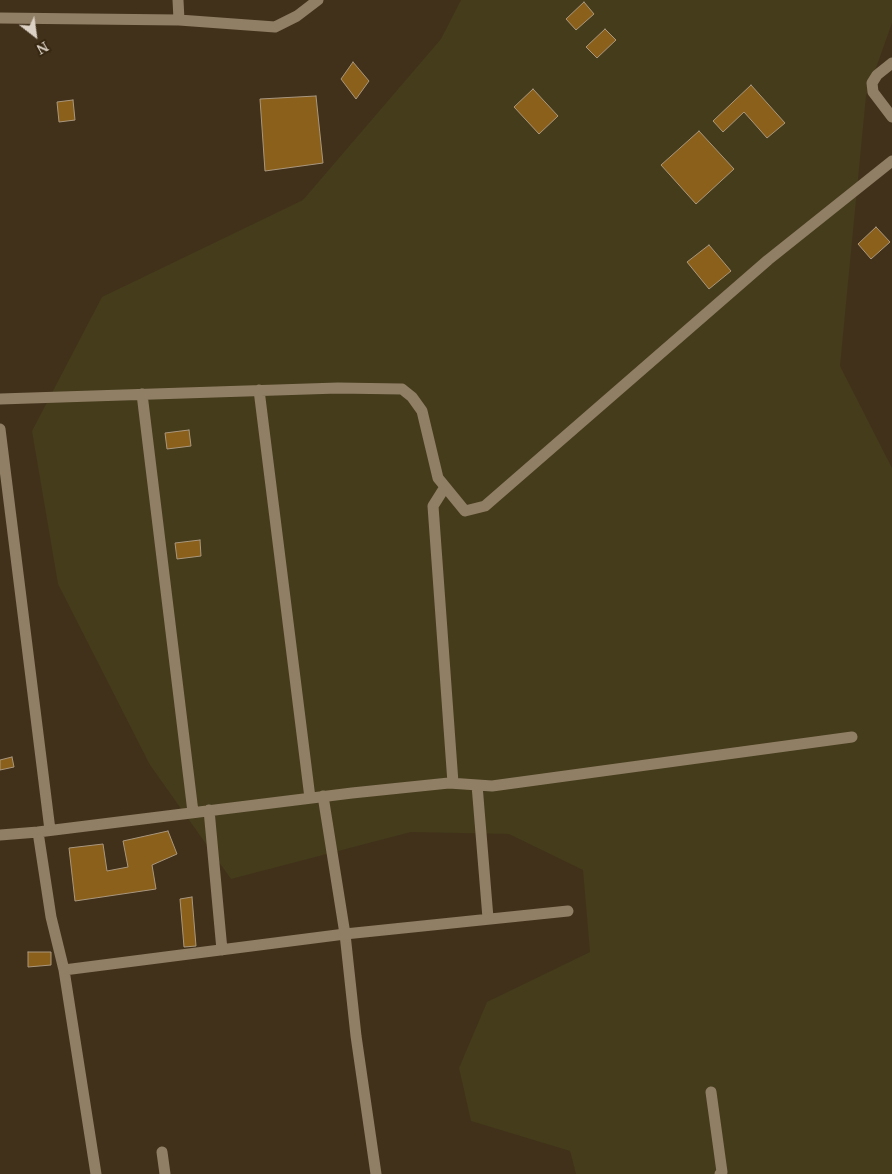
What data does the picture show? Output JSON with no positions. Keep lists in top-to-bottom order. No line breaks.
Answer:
{"north":"bottom right"}
